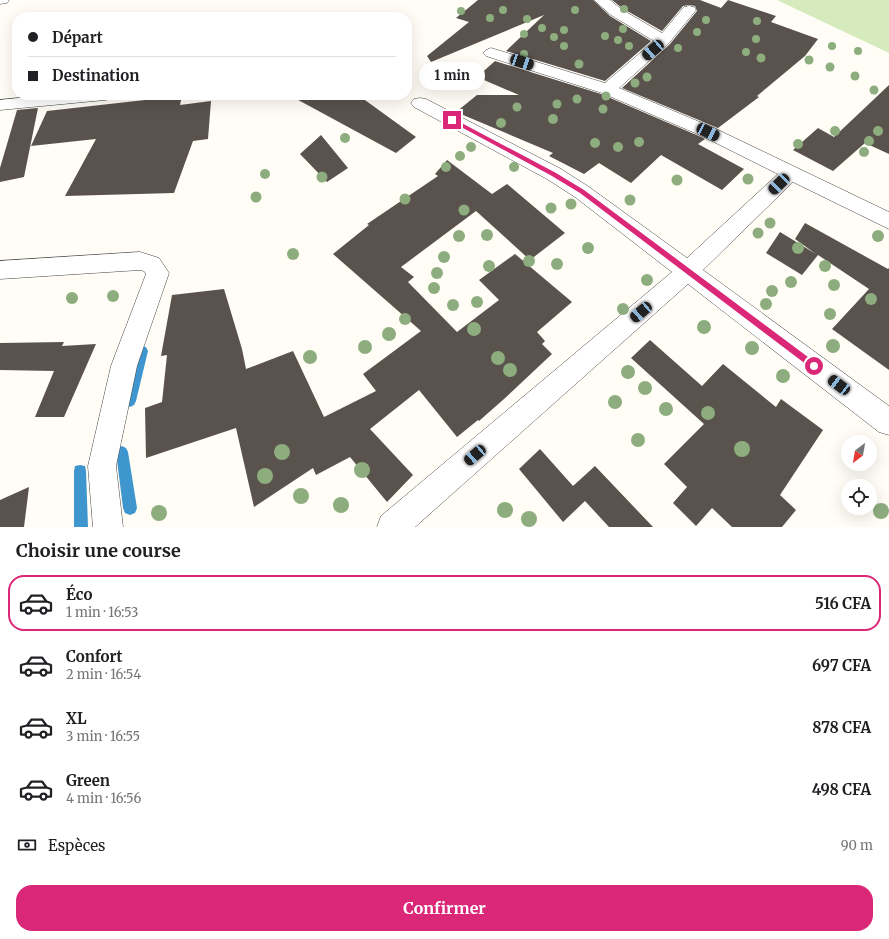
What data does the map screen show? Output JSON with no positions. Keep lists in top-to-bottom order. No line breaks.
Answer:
{"north":"bottom left","page":{"banner":["Départ","Destination"],"bubble":"1 min","heading":"Choisir une course","list":[{"name":"Éco","note":"1 min · 16:53","value":"516 CFA"},{"name":"Confort","note":"2 min · 16:54","value":"697 CFA"},{"name":"XL","note":"3 min · 16:55","value":"878 CFA"},{"name":"Green","note":"4 min · 16:56","value":"498 CFA"}],"pay":["Espèces","90 m"],"buttons":"Confirmer"}}
